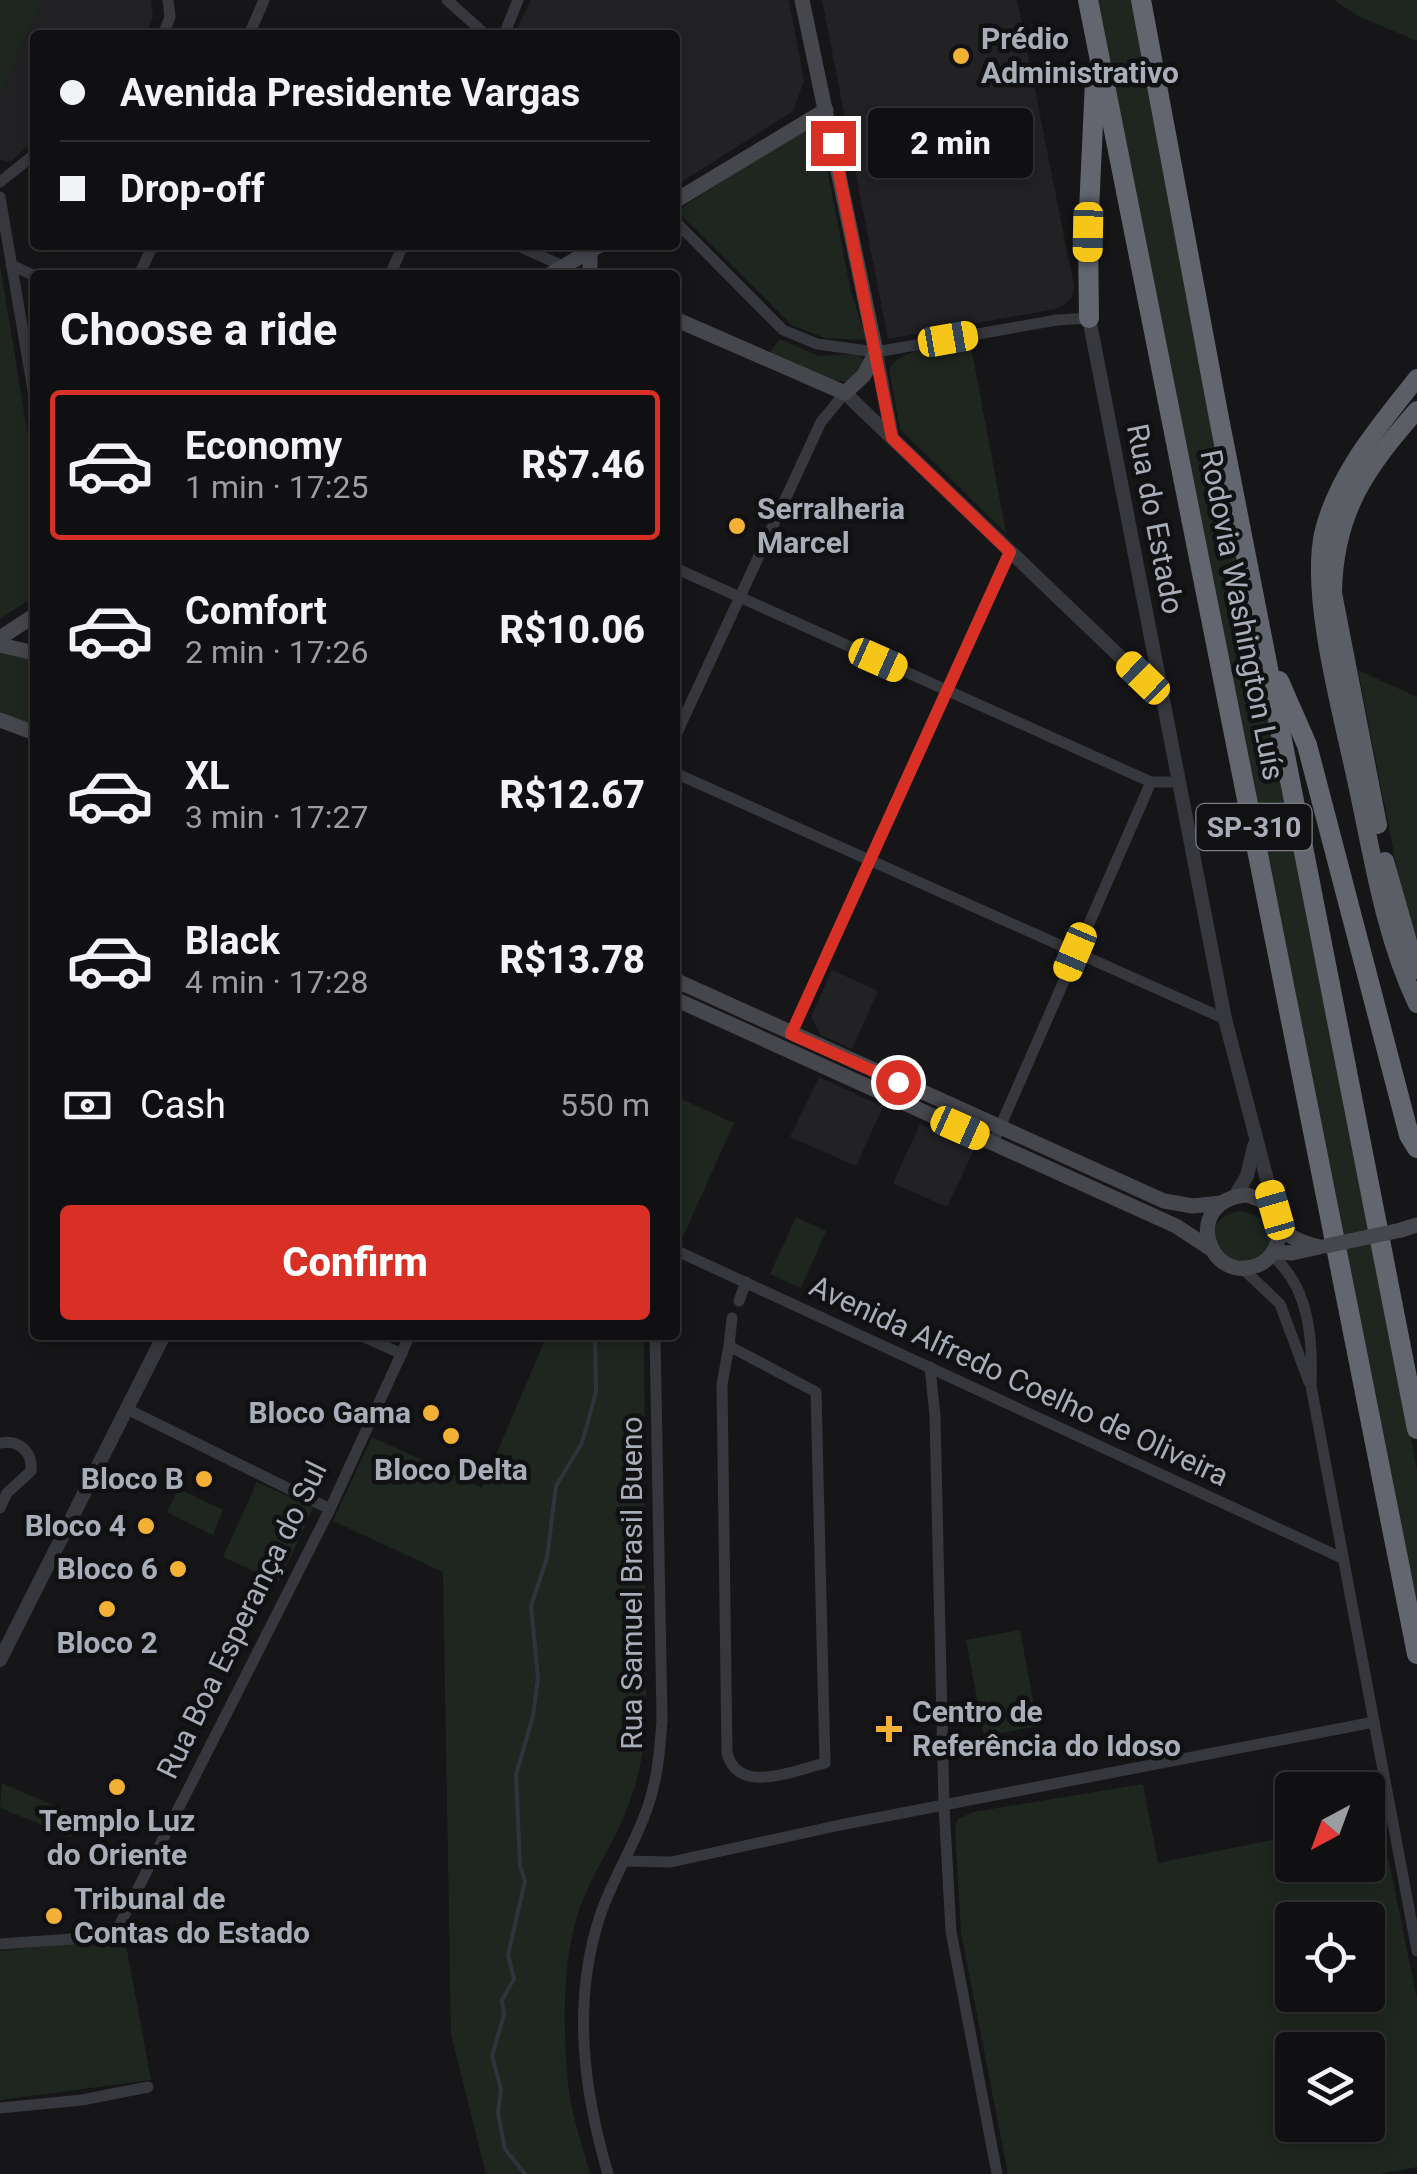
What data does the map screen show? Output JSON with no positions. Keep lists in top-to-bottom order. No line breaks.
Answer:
{"streets":{"highway":["Rodovia Washington Luís","SP-310"],"street":["Rua do Estado","Avenida Alfredo Coelho de Oliveira","Rua Samuel Brasil Bueno","Rua Boa Esperança do Sul"]},"places":{"other":["Prédio Administrativo","Serralheria Marcel","Bloco Gama","Bloco Delta","Bloco B","Bloco 4","Bloco 6","Bloco 2","Templo Luz do Oriente","Tribunal de Contas do Estado"],"health":["Centro de Referência do Idoso"]},"north":"bottom left","page":{"banner":["Avenida Presidente Vargas","Drop-off"],"bubble":"2 min","heading":"Choose a ride","list":[{"name":"Economy","note":"1 min · 17:25","value":"R$7.46"},{"name":"Comfort","note":"2 min · 17:26","value":"R$10.06"},{"name":"XL","note":"3 min · 17:27","value":"R$12.67"},{"name":"Black","note":"4 min · 17:28","value":"R$13.78"}],"pay":["Cash","550 m"],"buttons":"Confirm"}}
